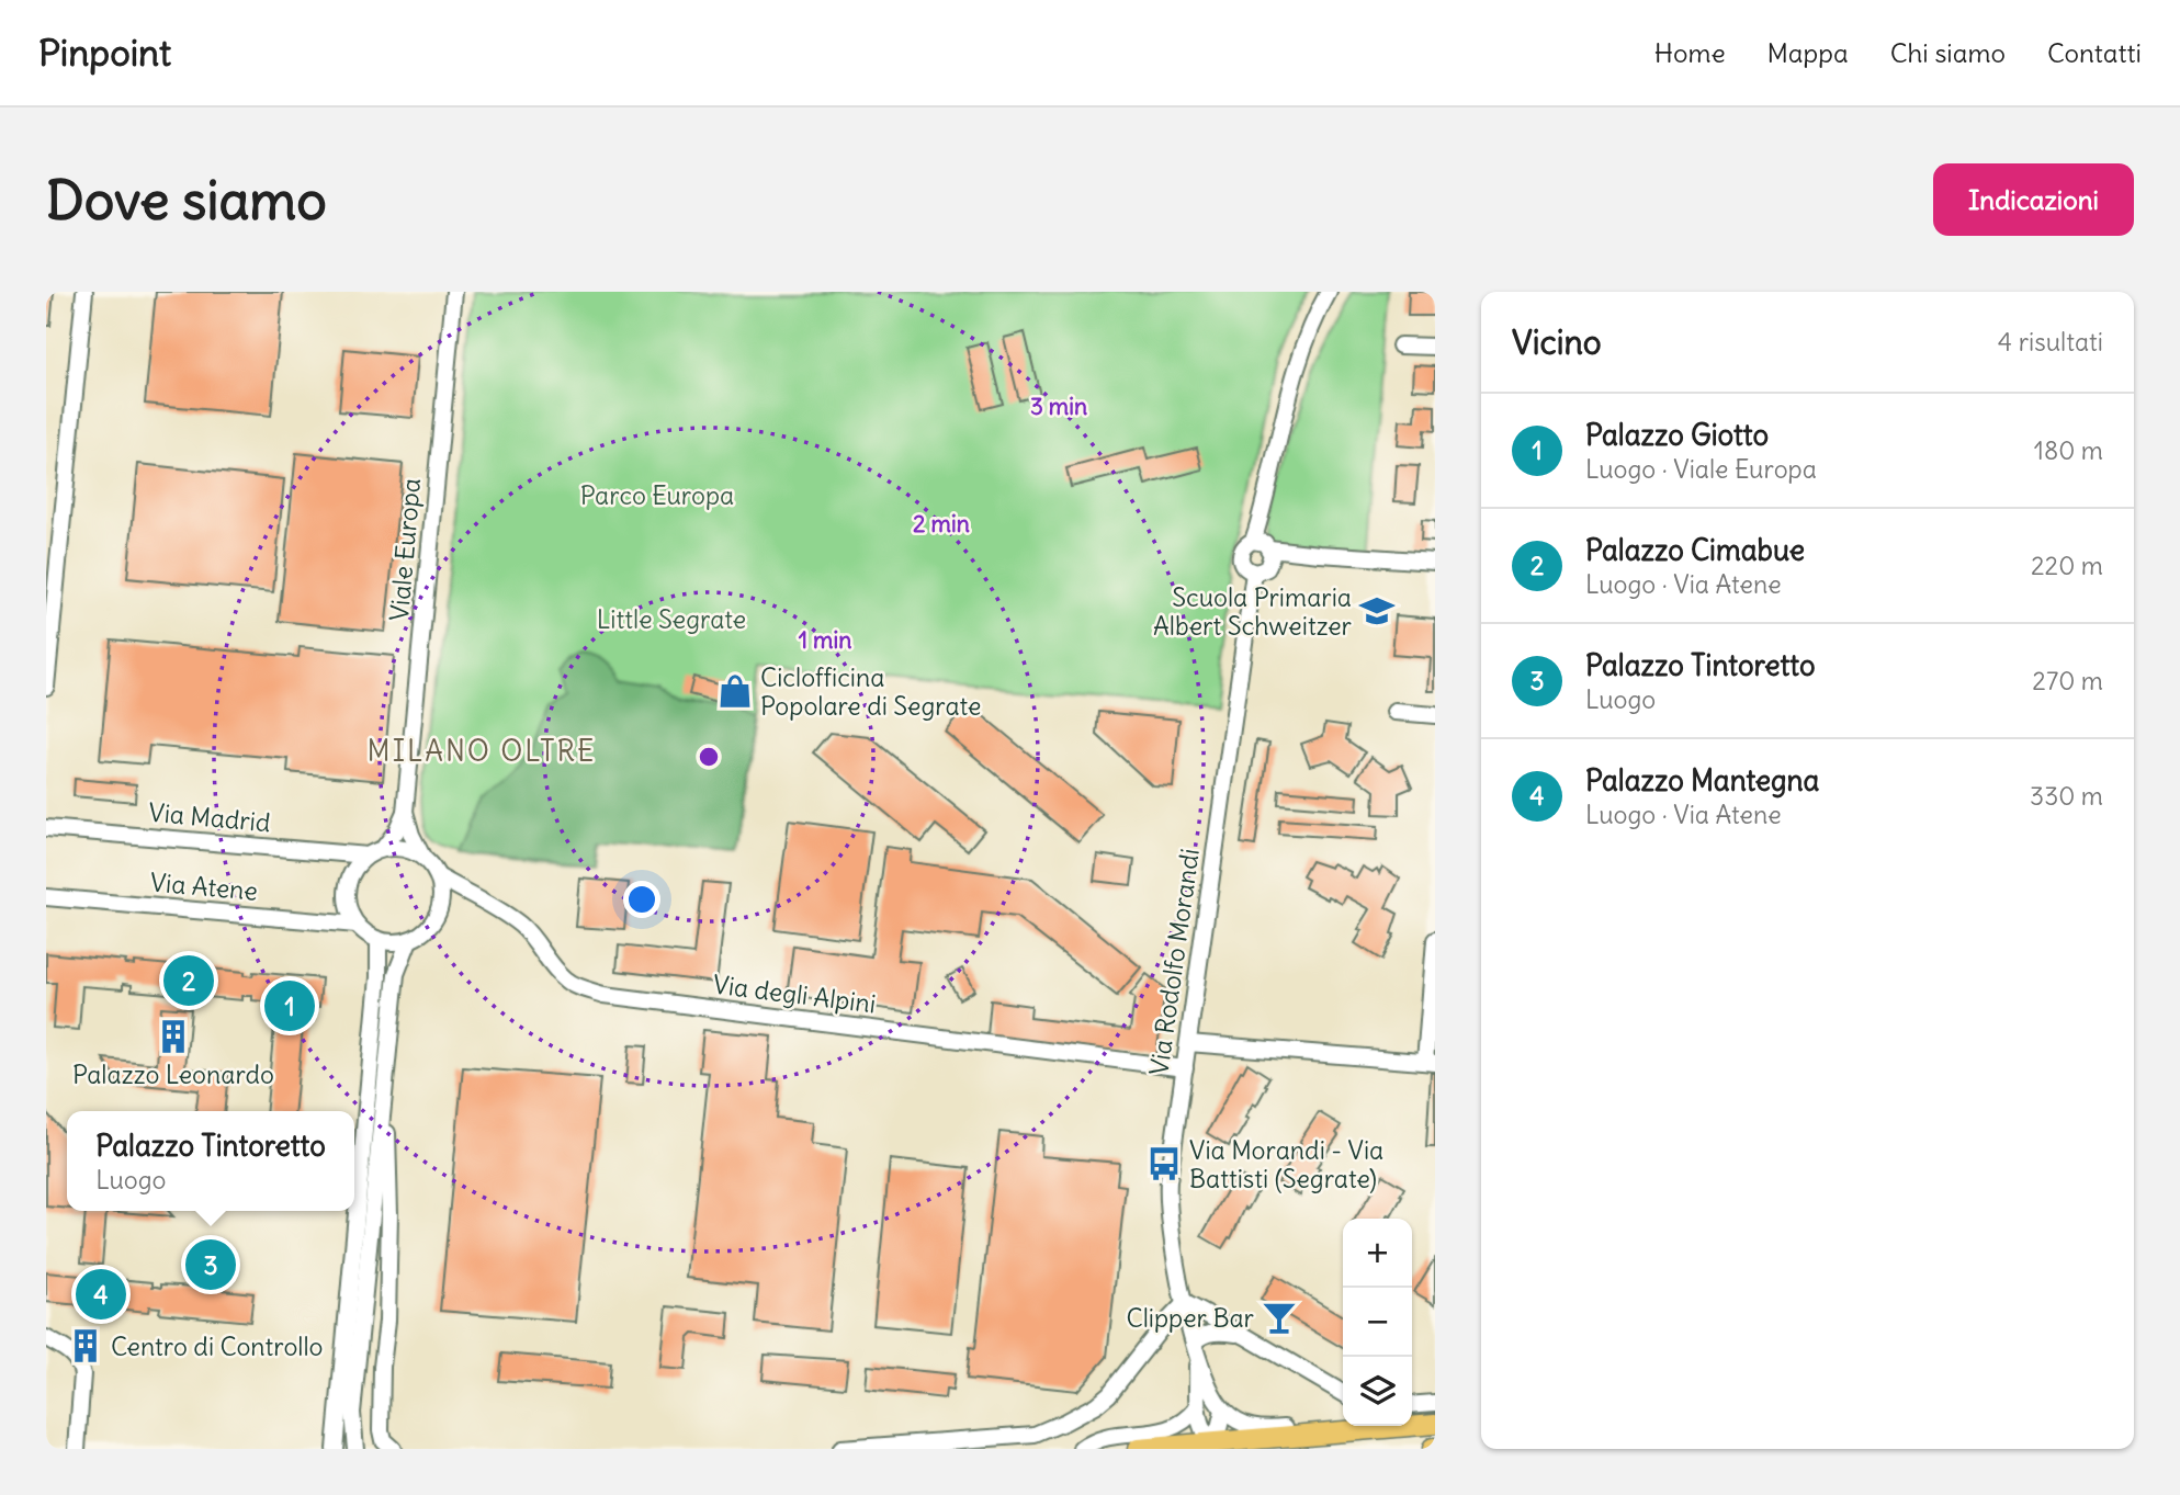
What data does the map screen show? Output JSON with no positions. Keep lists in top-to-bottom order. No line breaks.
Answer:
{"streets":{"street":["Viale Europa","Via Madrid","Via Atene","Via Rodolfo Morandi","Via degli Alpini"]},"crossings":[["Viale Europa","Via Madrid"],["Viale Europa","Via Atene"],["Viale Europa","Via degli Alpini"],["Via Madrid","Via Atene"],["Via Madrid","Via degli Alpini"],["Via Atene","Via degli Alpini"],["Via Rodolfo Morandi","Via degli Alpini"]],"districts":["MILANO OLTRE"],"parks":["Parco Europa","Little Segrate"],"places":{"school or university":["Scuola Primaria Albert Schweitzer"],"shop":["Ciclofficina Popolare di Segrate"],"building":["Palazzo Leonardo","Centro di Controllo"],"bus stop":["Via Morandi - Via Battisti (Segrate)"],"bar":["Clipper Bar"]},"page":{"header":"Pinpoint","nav":["Home","Mappa","Chi siamo","Contatti"],"buttons":"Indicazioni","title":"Dove siamo","heading":["Vicino","4 risultati"],"list":[{"mark":"1","name":"Palazzo Giotto","note":"Luogo · Viale Europa","value":"180 m"},{"mark":"2","name":"Palazzo Cimabue","note":"Luogo · Via Atene","value":"220 m"},{"mark":"3","name":"Palazzo Tintoretto","note":"Luogo","value":"270 m"},{"mark":"4","name":"Palazzo Mantegna","note":"Luogo · Via Atene","value":"330 m"}],"pins":["2","1","3","4"],"popup":["Palazzo Tintoretto","Luogo"],"map_buttons":["+","−"]},"rings":["3 min","2 min","1 min"]}
